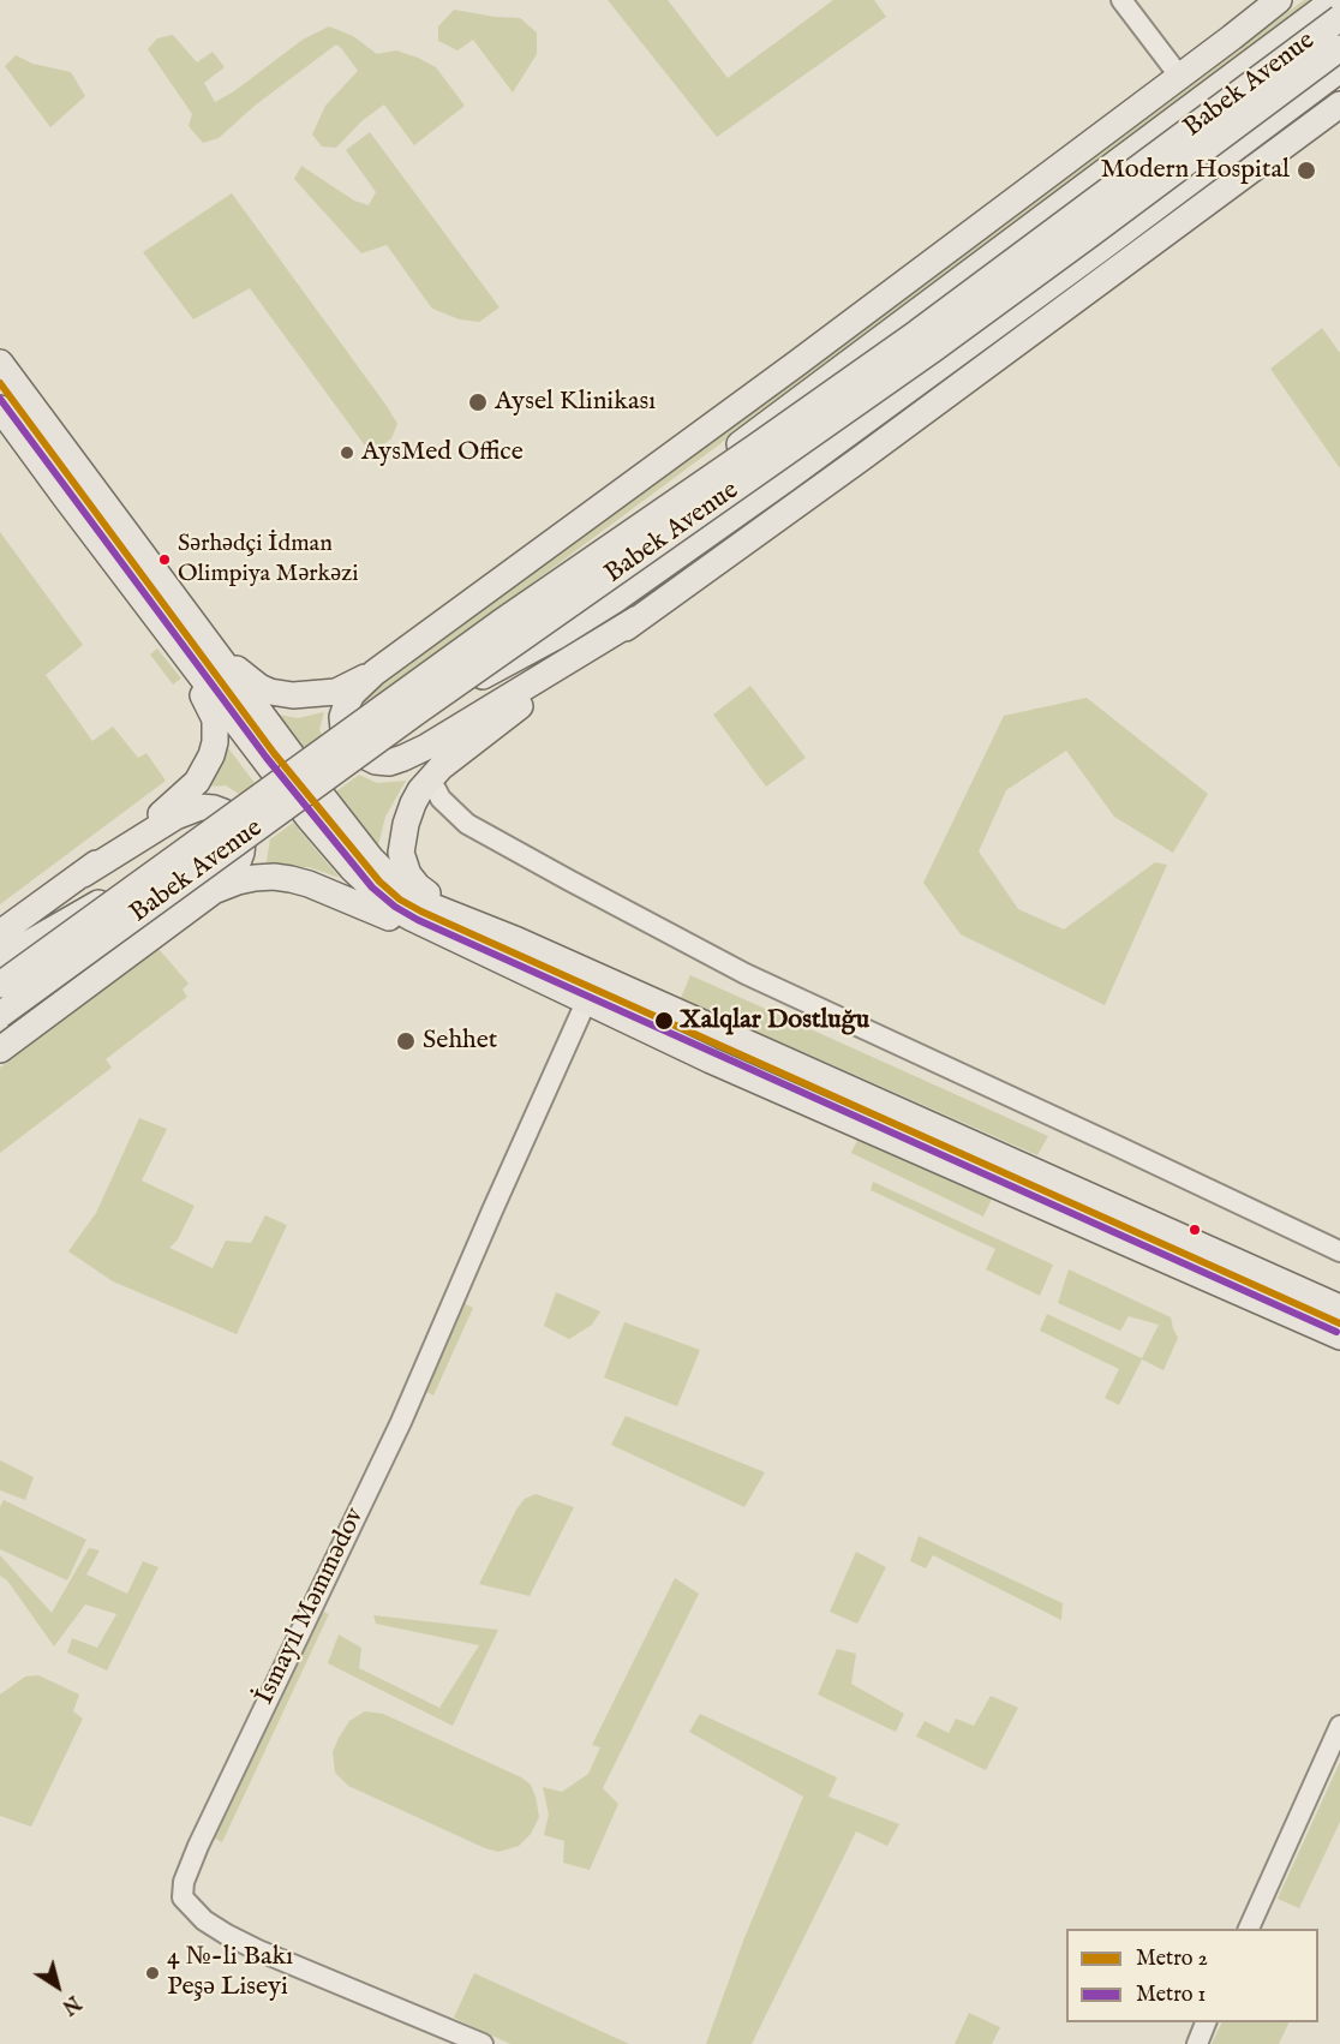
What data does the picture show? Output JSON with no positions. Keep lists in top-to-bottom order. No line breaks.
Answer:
{"streets":{"main road":["Babek Avenue"],"street":["İsmayıl Məmmədov"]},"places":["Modern Hospital","Aysel Klinikası","AysMed Office","Sərhədçi İdman Olimpiya Mərkəzi","Xalqlar Dostluğu","Sehhet","4 №-li Bakı Peşə Liseyi"],"lines":["metro line 2","metro line 1"],"legend":["Metro 2","Metro 1"],"north":"bottom right"}
